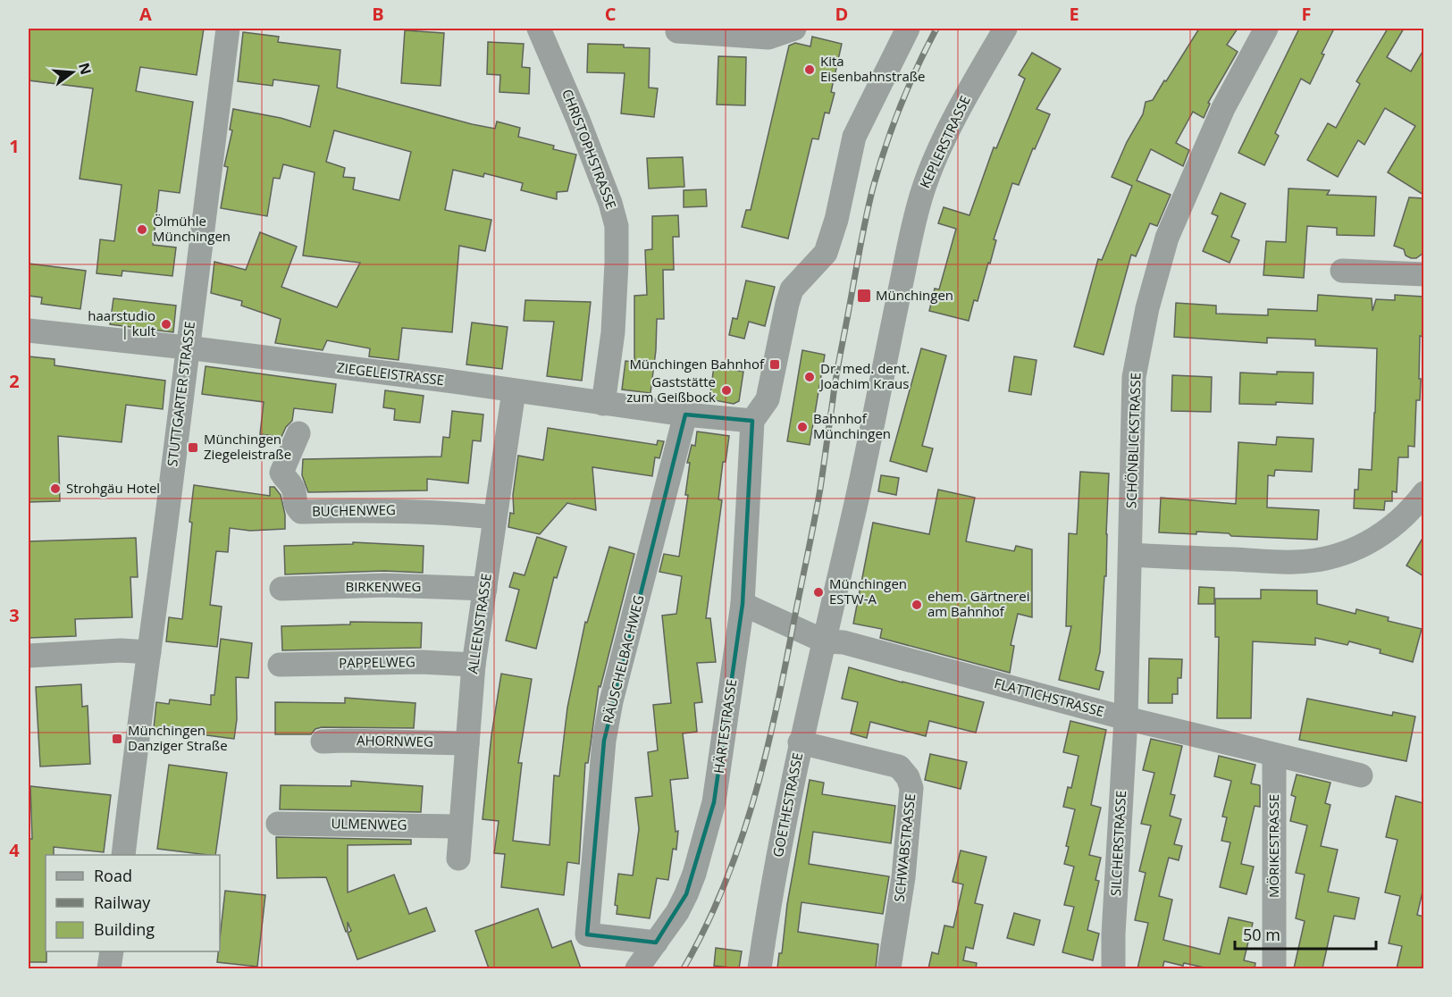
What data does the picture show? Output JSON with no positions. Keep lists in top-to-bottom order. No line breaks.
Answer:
{"streets":{"street":["KEPLERSTRASSE","CHRISTOPHSTRASSE","ZIEGELEISTRASSE","STUTTGARTER STRASSE","SCHÖNBLICKSTRASSE","BUCHENWEG","BIRKENWEG","ALLEENSTRASSE","RÄUSCHELBACHWEG","PAPPELWEG","FLATTICHSTRASSE","HÄRTESTRASSE","AHORNWEG","GOETHESTRASSE","ULMENWEG","SILCHERSTRASSE","MÖRIKESTRASSE","SCHWABSTRASSE"]},"crossings":[["KEPLERSTRASSE","FLATTICHSTRASSE"],["KEPLERSTRASSE","GOETHESTRASSE"],["CHRISTOPHSTRASSE","ZIEGELEISTRASSE"],["ZIEGELEISTRASSE","STUTTGARTER STRASSE"],["ZIEGELEISTRASSE","ALLEENSTRASSE"],["ZIEGELEISTRASSE","RÄUSCHELBACHWEG"],["ZIEGELEISTRASSE","HÄRTESTRASSE"],["SCHÖNBLICKSTRASSE","FLATTICHSTRASSE"],["SCHÖNBLICKSTRASSE","SILCHERSTRASSE"],["BUCHENWEG","ALLEENSTRASSE"],["BIRKENWEG","ALLEENSTRASSE"],["ALLEENSTRASSE","PAPPELWEG"],["ALLEENSTRASSE","AHORNWEG"],["ALLEENSTRASSE","ULMENWEG"],["RÄUSCHELBACHWEG","HÄRTESTRASSE"],["FLATTICHSTRASSE","HÄRTESTRASSE"],["FLATTICHSTRASSE","GOETHESTRASSE"],["FLATTICHSTRASSE","SILCHERSTRASSE"],["FLATTICHSTRASSE","MÖRIKESTRASSE"],["GOETHESTRASSE","SCHWABSTRASSE"]],"places":{"other":["Kita Eisenbahnstraße","Ölmühle Münchingen","haarstudio | kult","Dr. med. dent. Joachim Kraus","Gaststätte zum Geißbock","Bahnhof Münchingen","Strohgäu Hotel","Münchingen ESTW-A","ehem. Gärtnerei am Bahnhof"],"transit":["Münchingen","Münchingen Bahnhof","Münchingen Ziegeleistraße","Münchingen Danziger Straße"]},"legend":["Road","Railway","Building"],"scale_bar":"50 m","north":"right","grid":{"columns":["A","B","C","D","E","F"],"rows":["1","2","3","4"]}}
